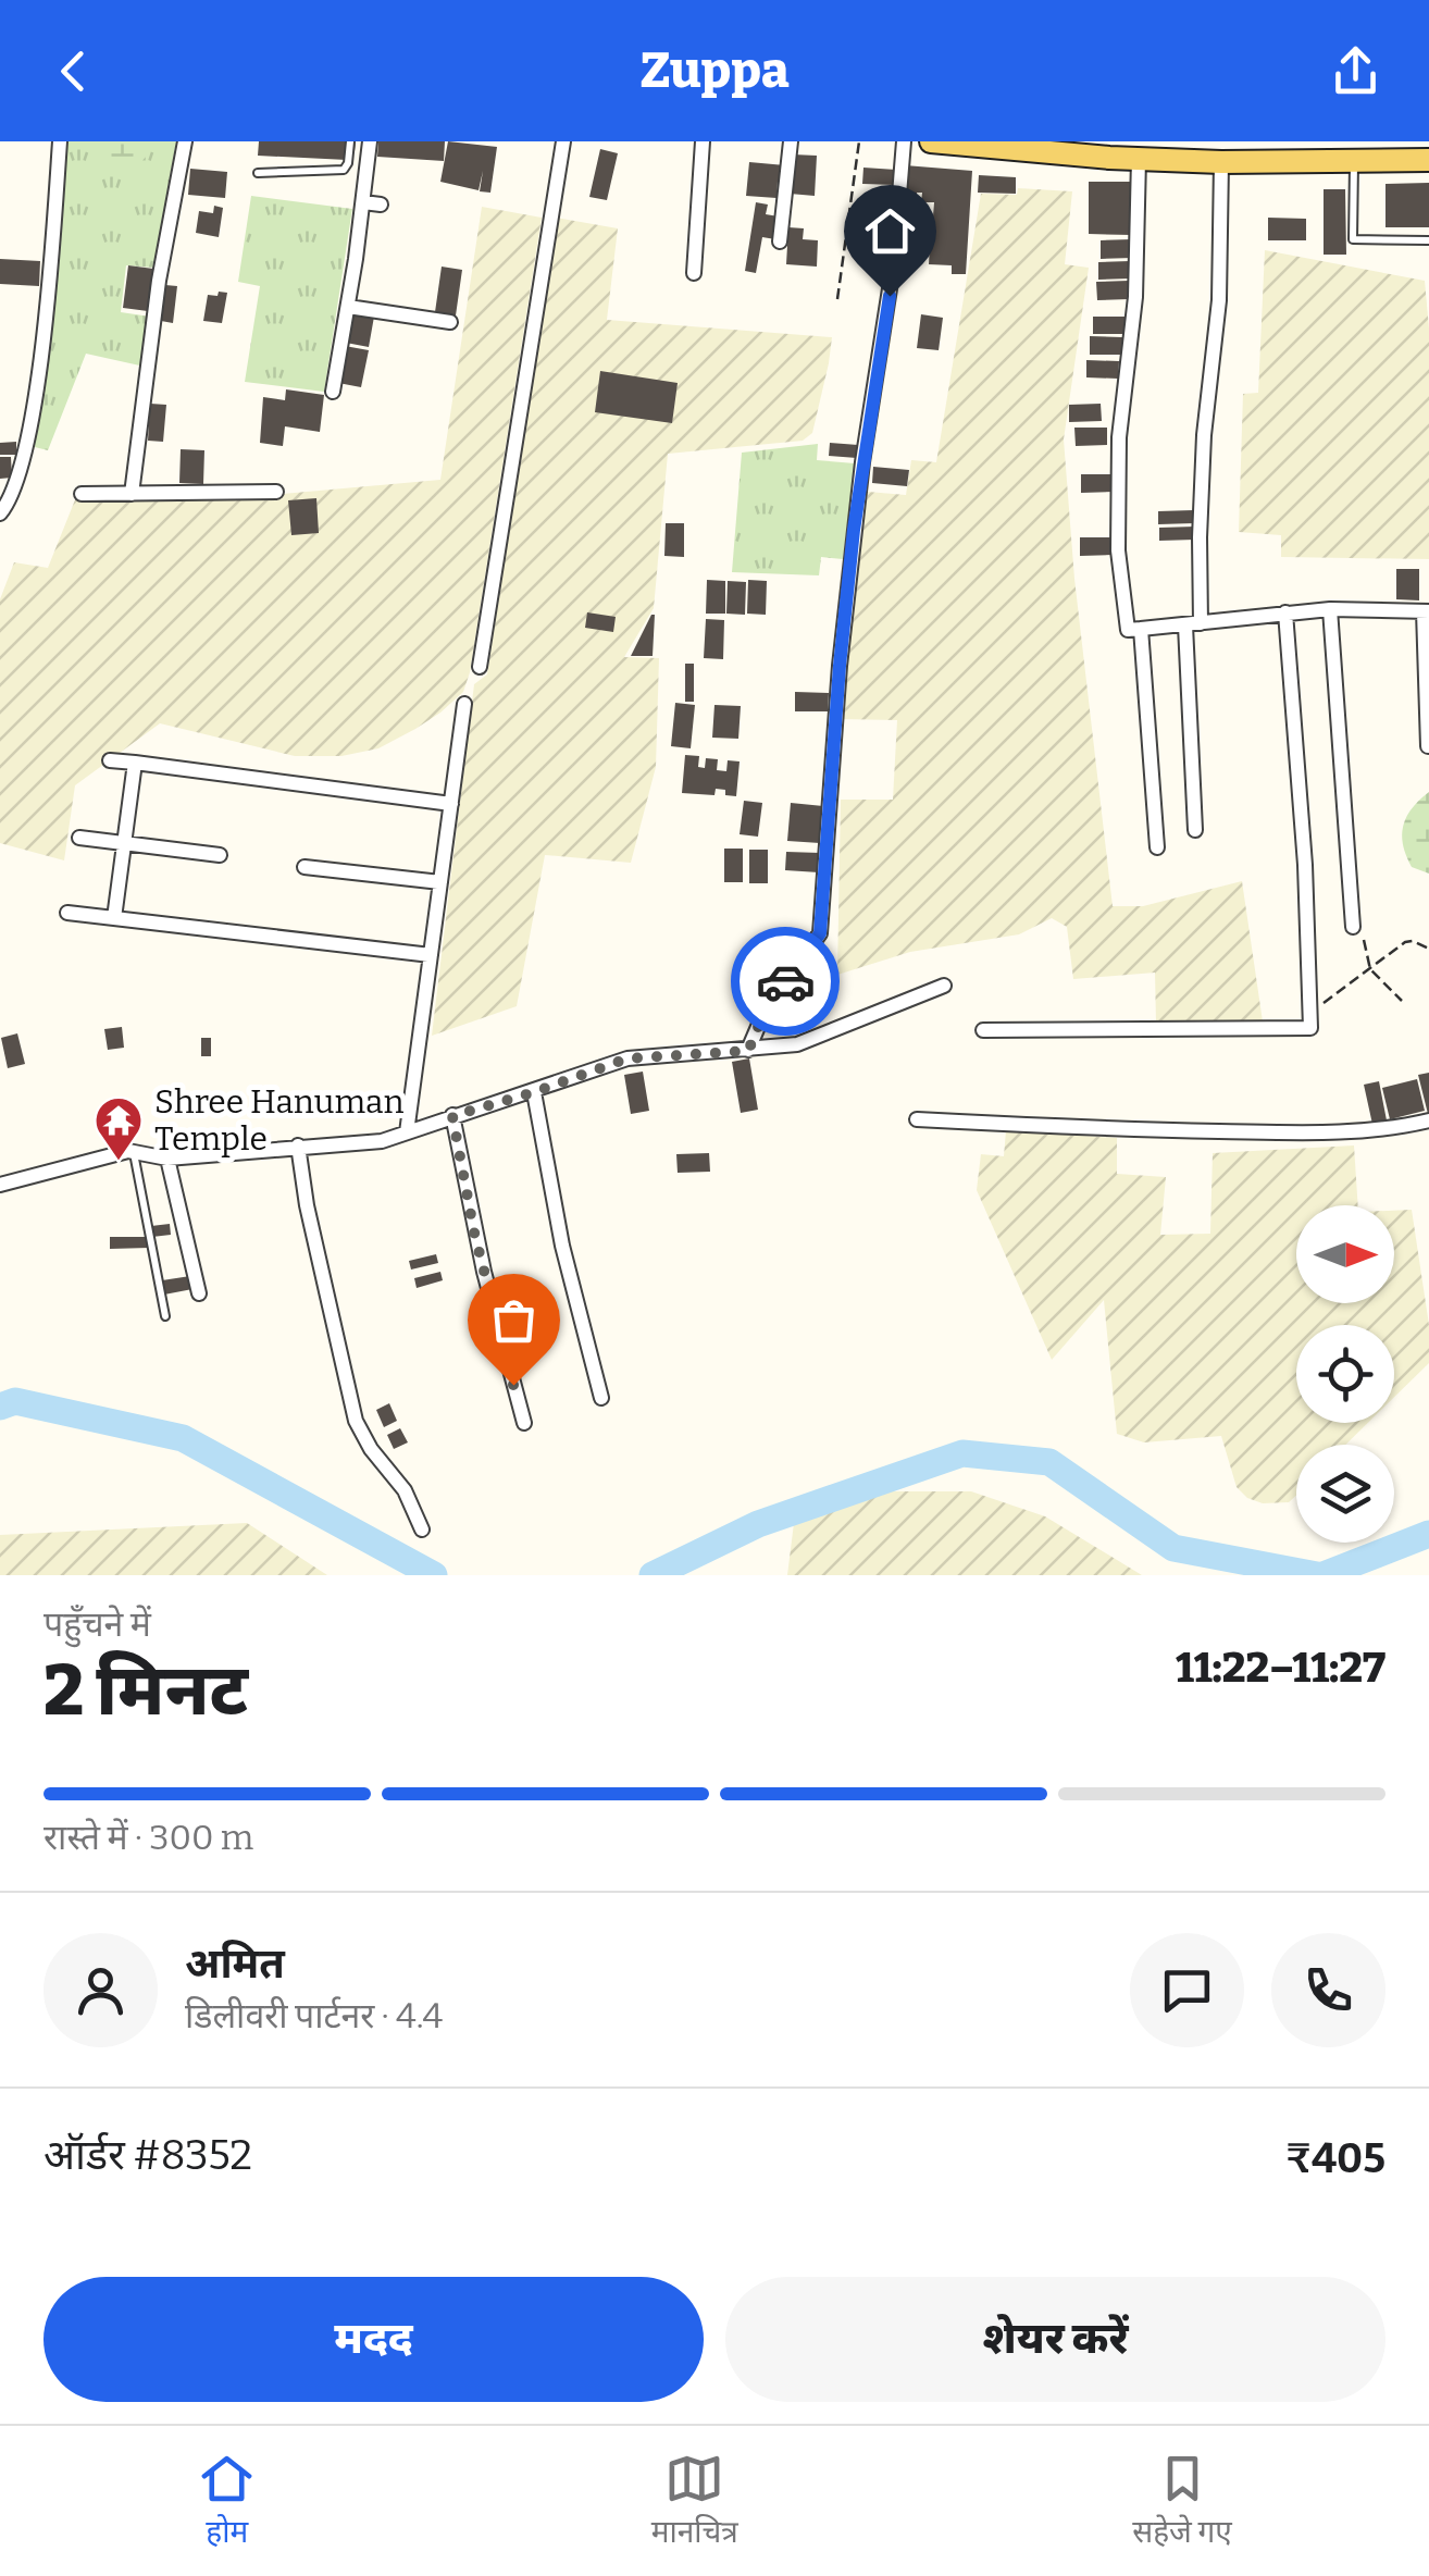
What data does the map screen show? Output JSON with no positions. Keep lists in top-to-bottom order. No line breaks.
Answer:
{"places":{"temple":["Shree Hanuman Temple"]},"north":"right","page":{"header":"Zuppa","heading":["2 मिनट","पहुँचने में","11:22–11:27"],"panel":["अमित","डिलीवरी पार्टनर · 4.4","ऑर्डर #8352","₹405"],"bar":"रास्ते में · 300 m","buttons":["मदद","शेयर करें"],"tabs":["होम","मानचित्र","सहेजे गए"]}}
